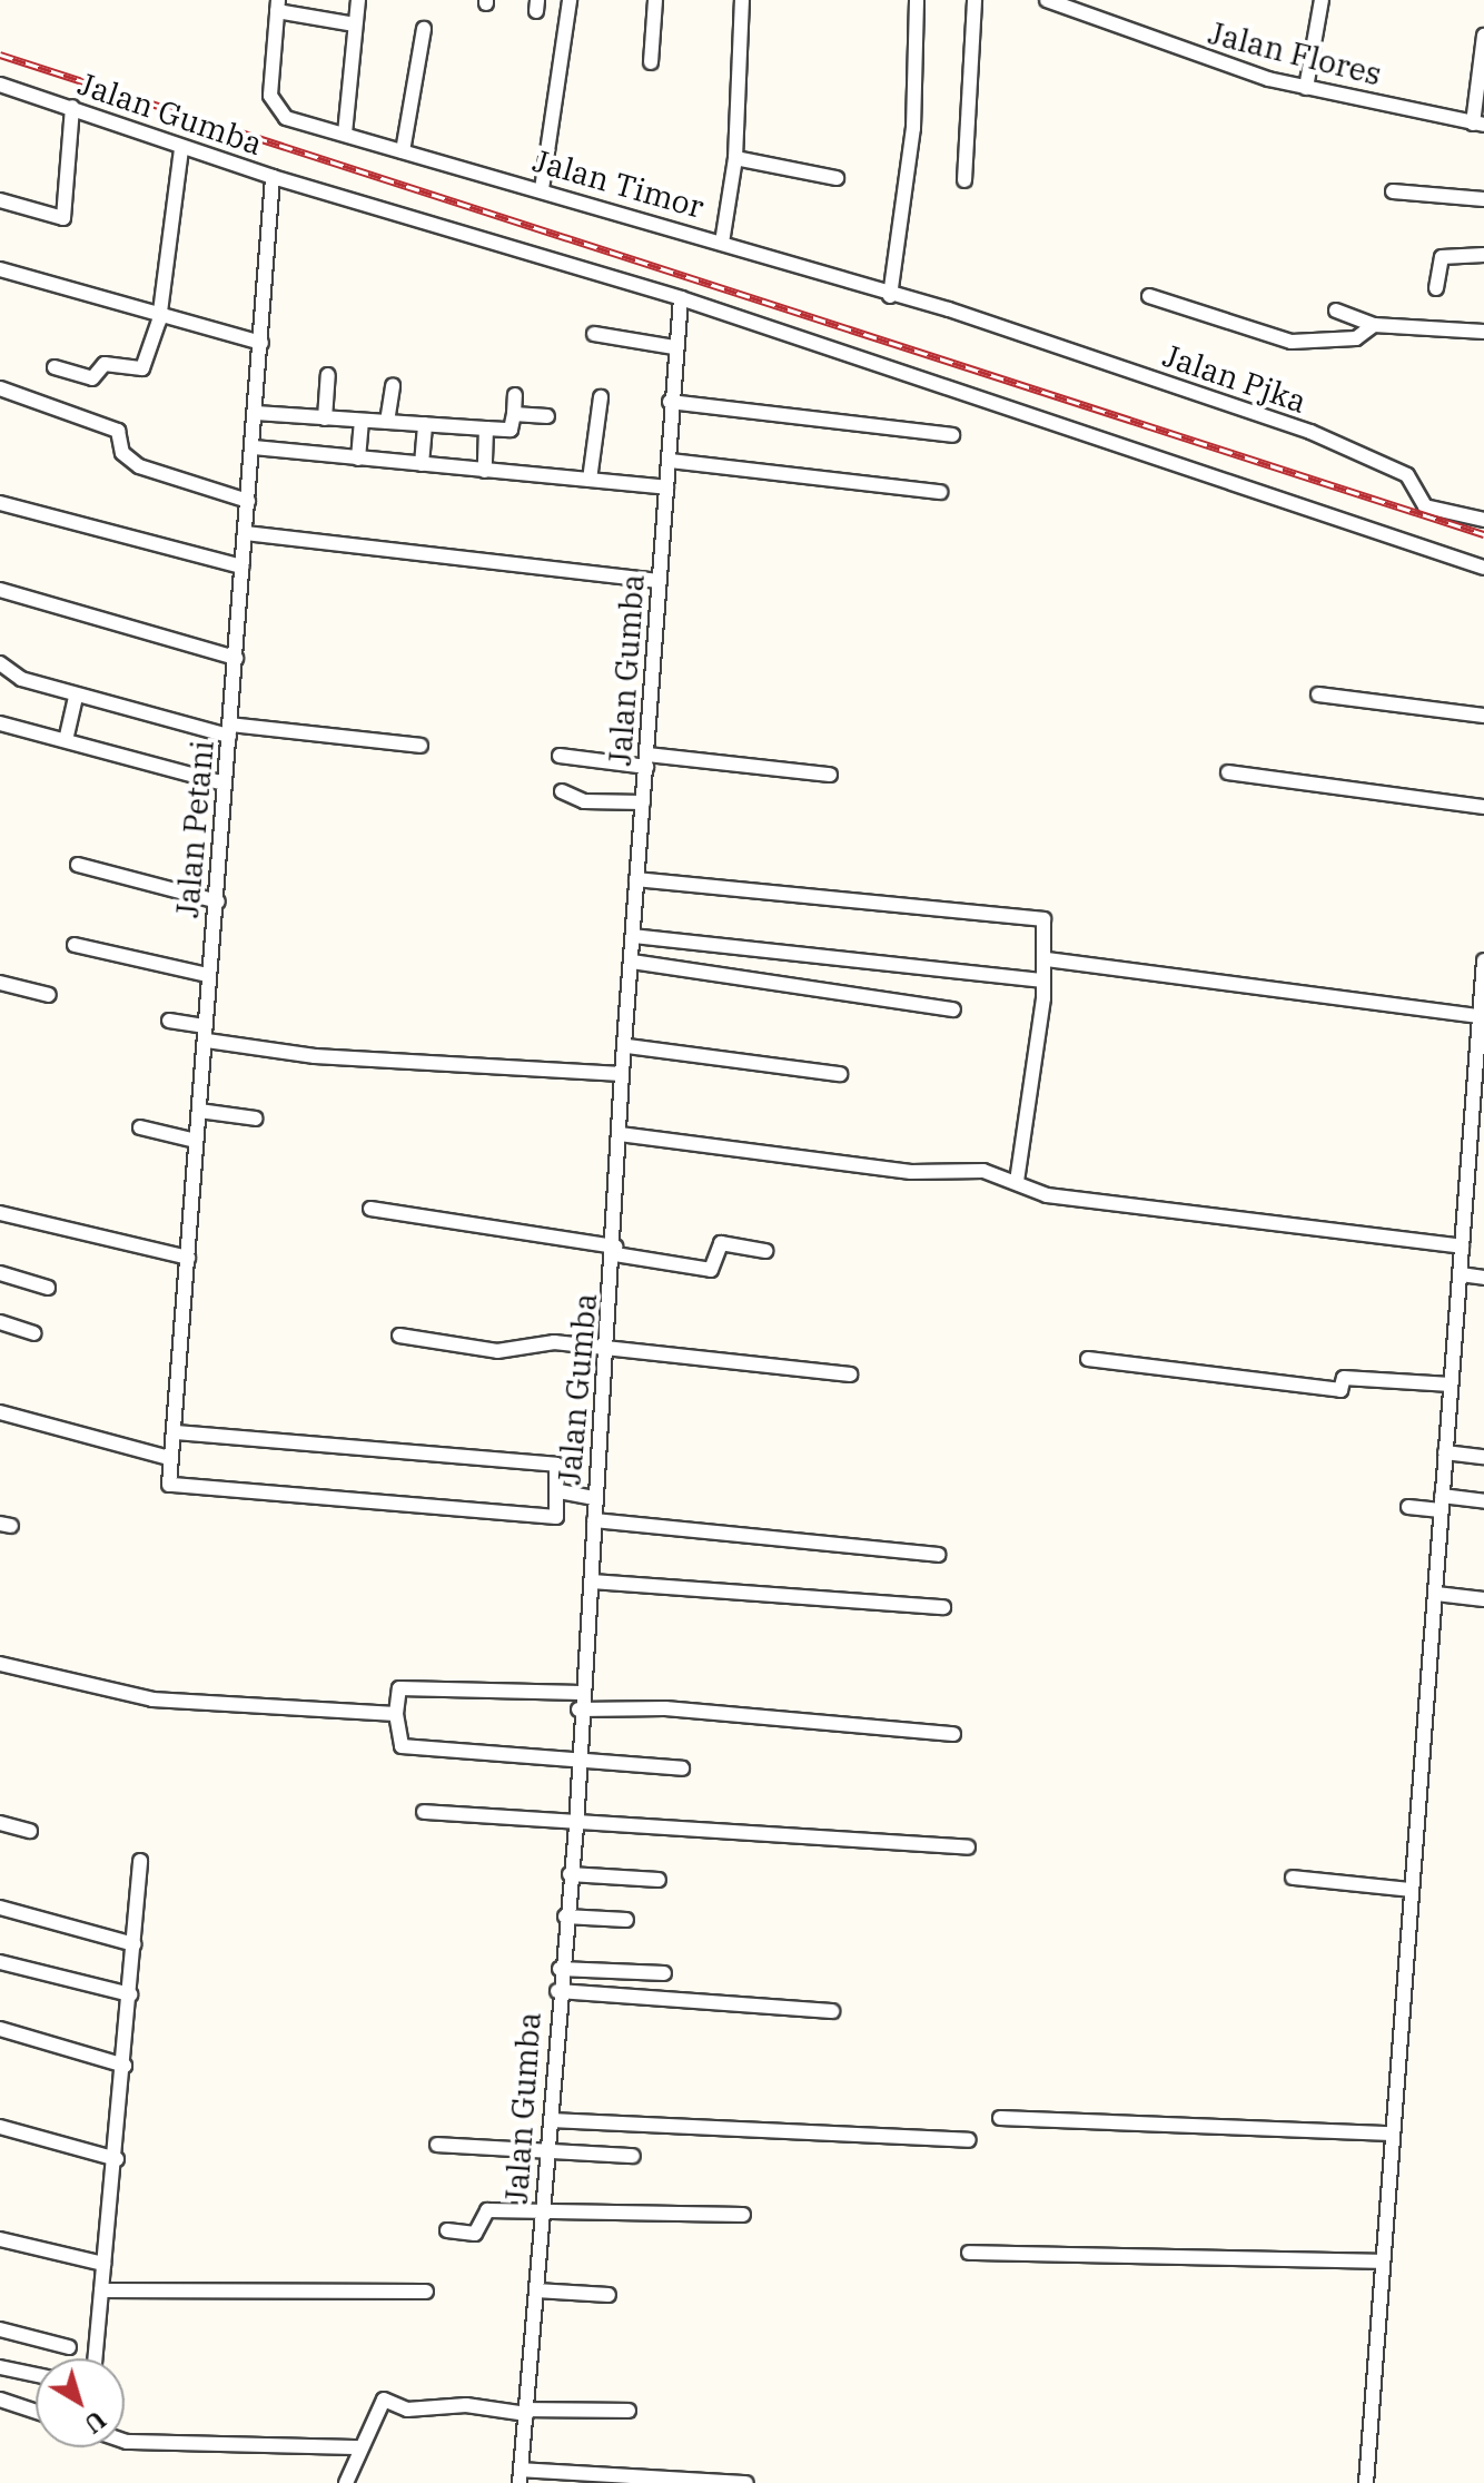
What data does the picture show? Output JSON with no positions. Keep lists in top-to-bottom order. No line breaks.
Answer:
{"streets":{"street":["Jalan Flores","Jalan Gumba","Jalan Timor","Jalan Pjka","Jalan Petani"]},"crossings":[["Jalan Gumba","Jalan Petani"],["Jalan Timor","Jalan Pjka"]],"north":"bottom right"}
